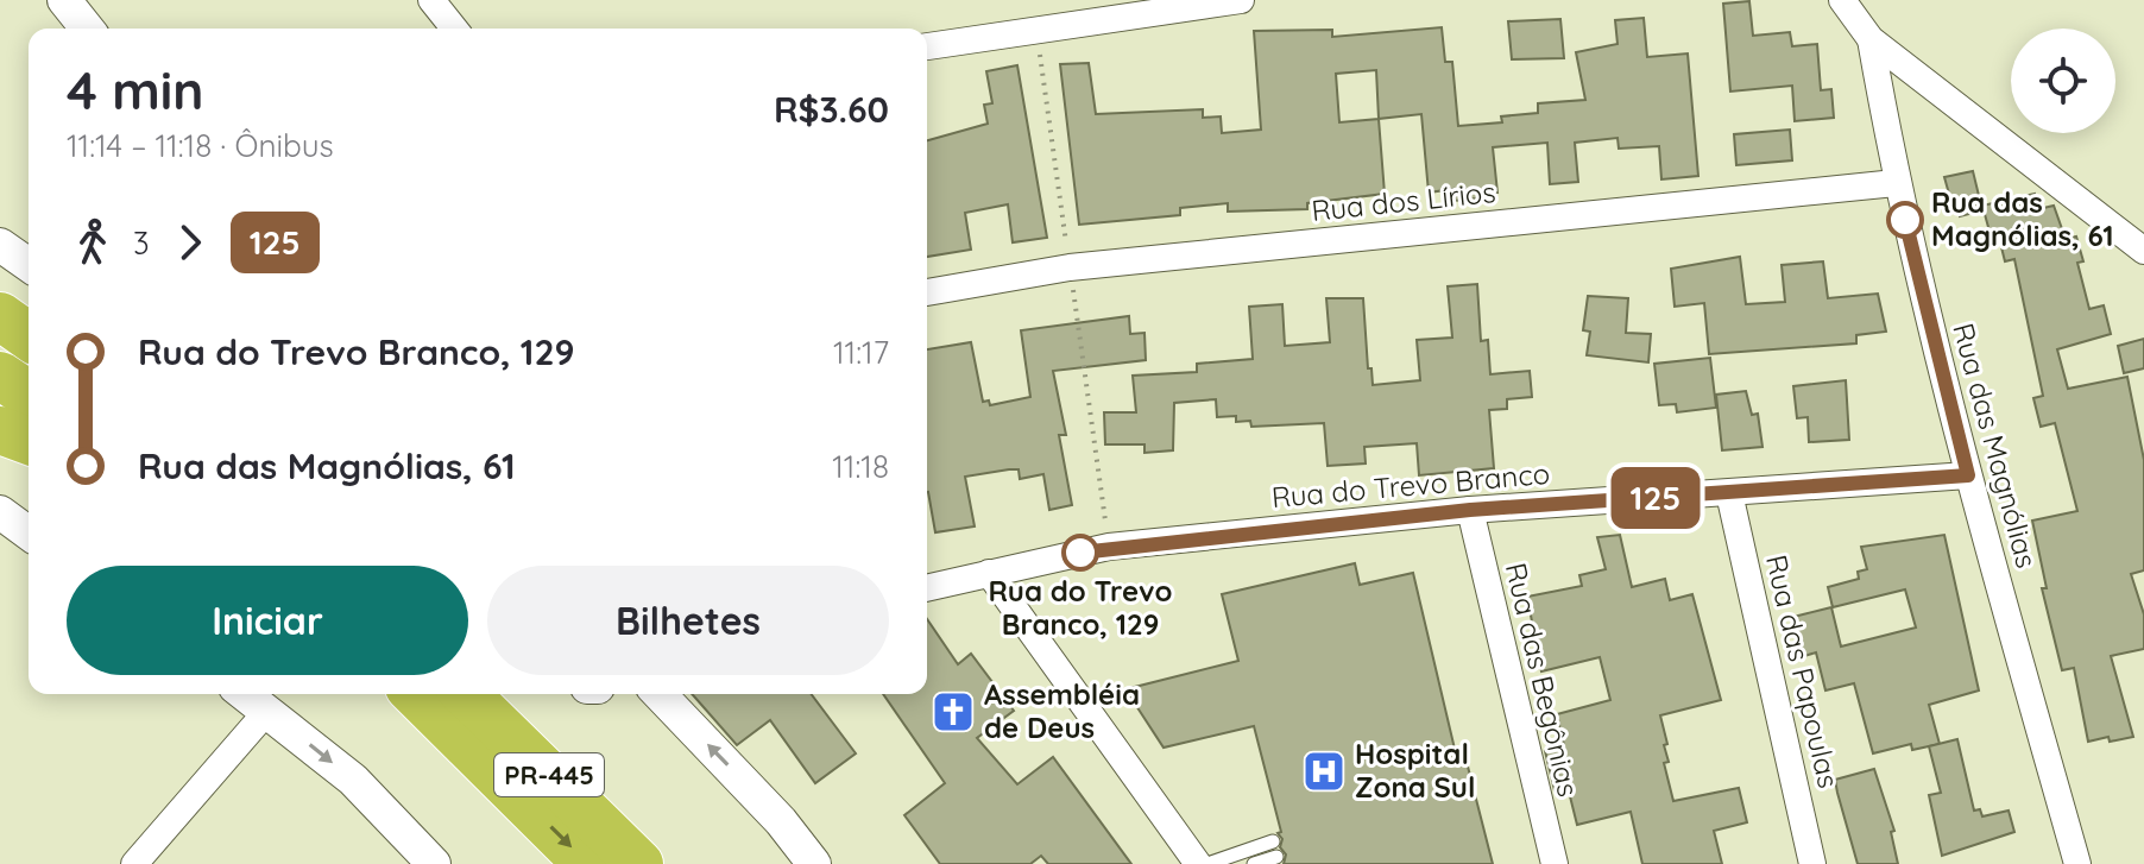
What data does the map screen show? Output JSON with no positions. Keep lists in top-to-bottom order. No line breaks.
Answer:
{"streets":{"highway":["PR-445"],"street":["Rua dos Lírios","Rua das Magnólias","Rua do Trevo Branco","Rua das Papoulas","Rua das Begônias"]},"crossings":[["Rua dos Lírios","Rua das Magnólias"],["Rua das Magnólias","Rua do Trevo Branco"],["Rua do Trevo Branco","Rua das Papoulas"],["Rua do Trevo Branco","Rua das Begônias"]],"places":{"other":["Rua das Magnólias, 61","Rua do Trevo Branco, 129"],"church":["Assembléia de Deus"],"hospital":["Hospital Zona Sul"]},"lines":["bus line 125"],"page":{"on_map":"125","heading":["4 min","11:14 – 11:18 · Ônibus","R$3.60"],"legs":["3","125"],"list":[{"name":"Rua do Trevo Branco, 129","value":"11:17"},{"name":"Rua das Magnólias, 61","value":"11:18"}],"buttons":["Iniciar","Bilhetes"]}}
